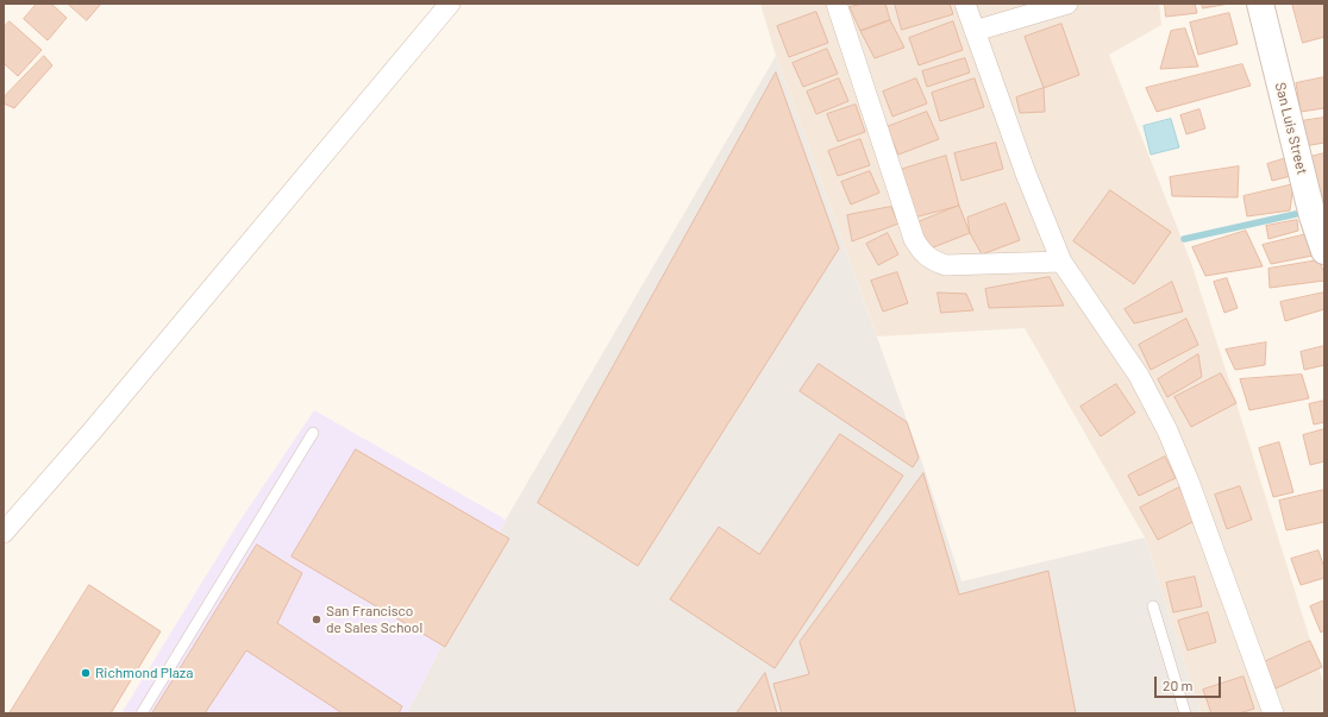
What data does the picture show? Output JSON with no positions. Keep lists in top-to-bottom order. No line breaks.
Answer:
{"streets":{"street":["San Luis Street"]},"places":["San Francisco de Sales School","Richmond Plaza"],"scale_bar":"20 m"}
